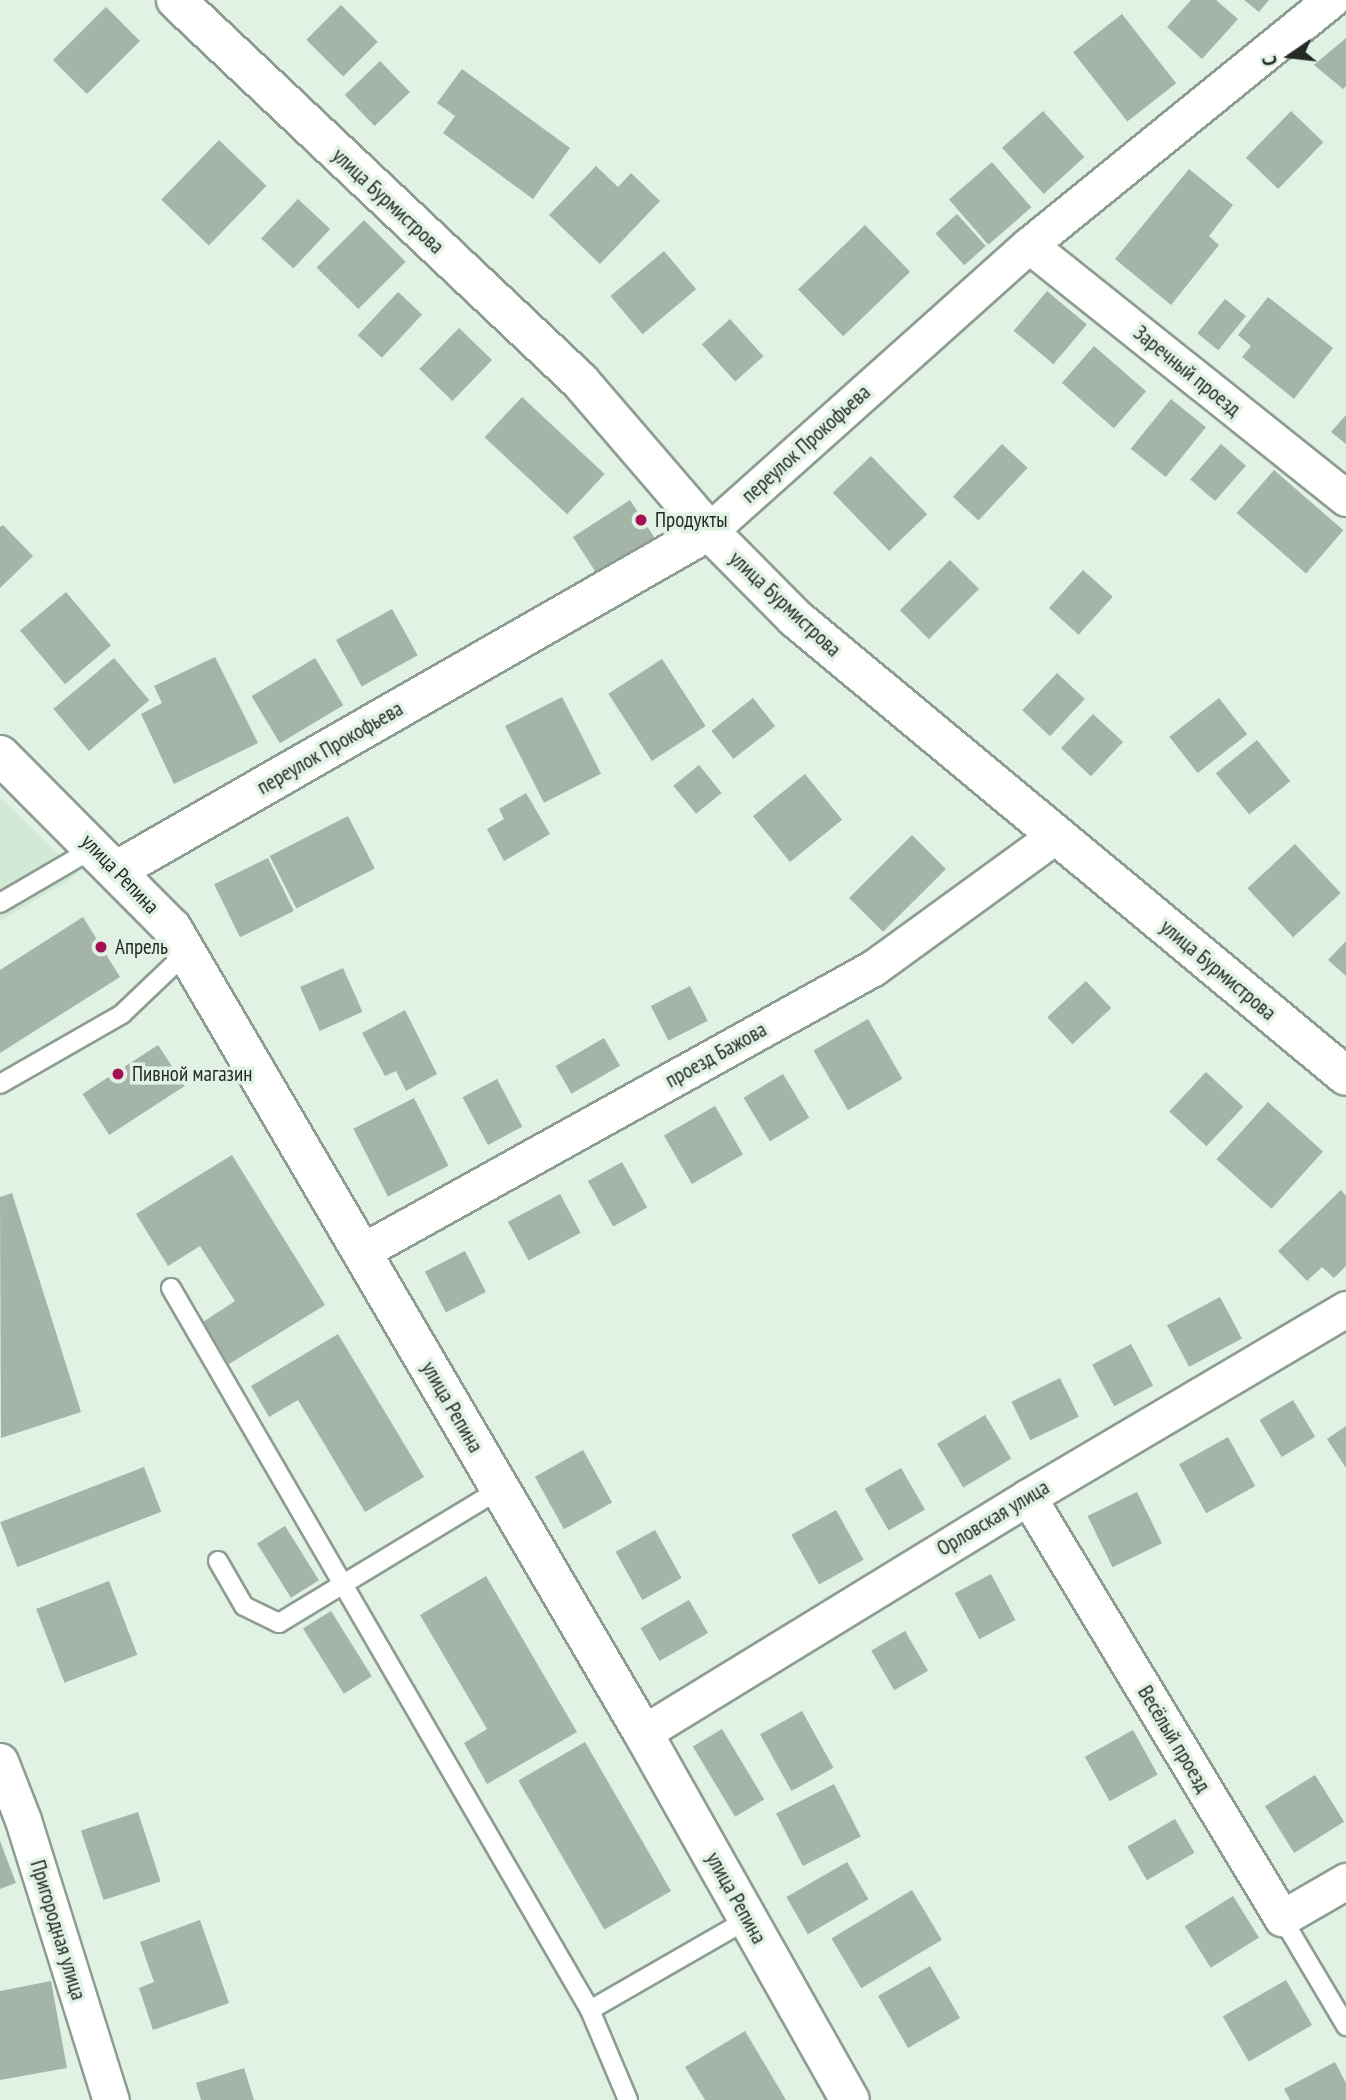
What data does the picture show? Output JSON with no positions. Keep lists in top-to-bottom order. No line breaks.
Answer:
{"streets":{"street":["улица Бурмистрова","Заречный проезд","переулок Прокофьева","улица Репина","проезд Бажова","Орловская улица","Весёлый проезд","Пригородная улица"]},"crossings":[["улица Бурмистрова","переулок Прокофьева"],["улица Бурмистрова","проезд Бажова"],["Заречный проезд","переулок Прокофьева"],["переулок Прокофьева","улица Репина"],["улица Репина","проезд Бажова"],["улица Репина","Орловская улица"],["Орловская улица","Весёлый проезд"]],"places":["Продукты","Апрель","Пивной магазин"],"north":"left"}
